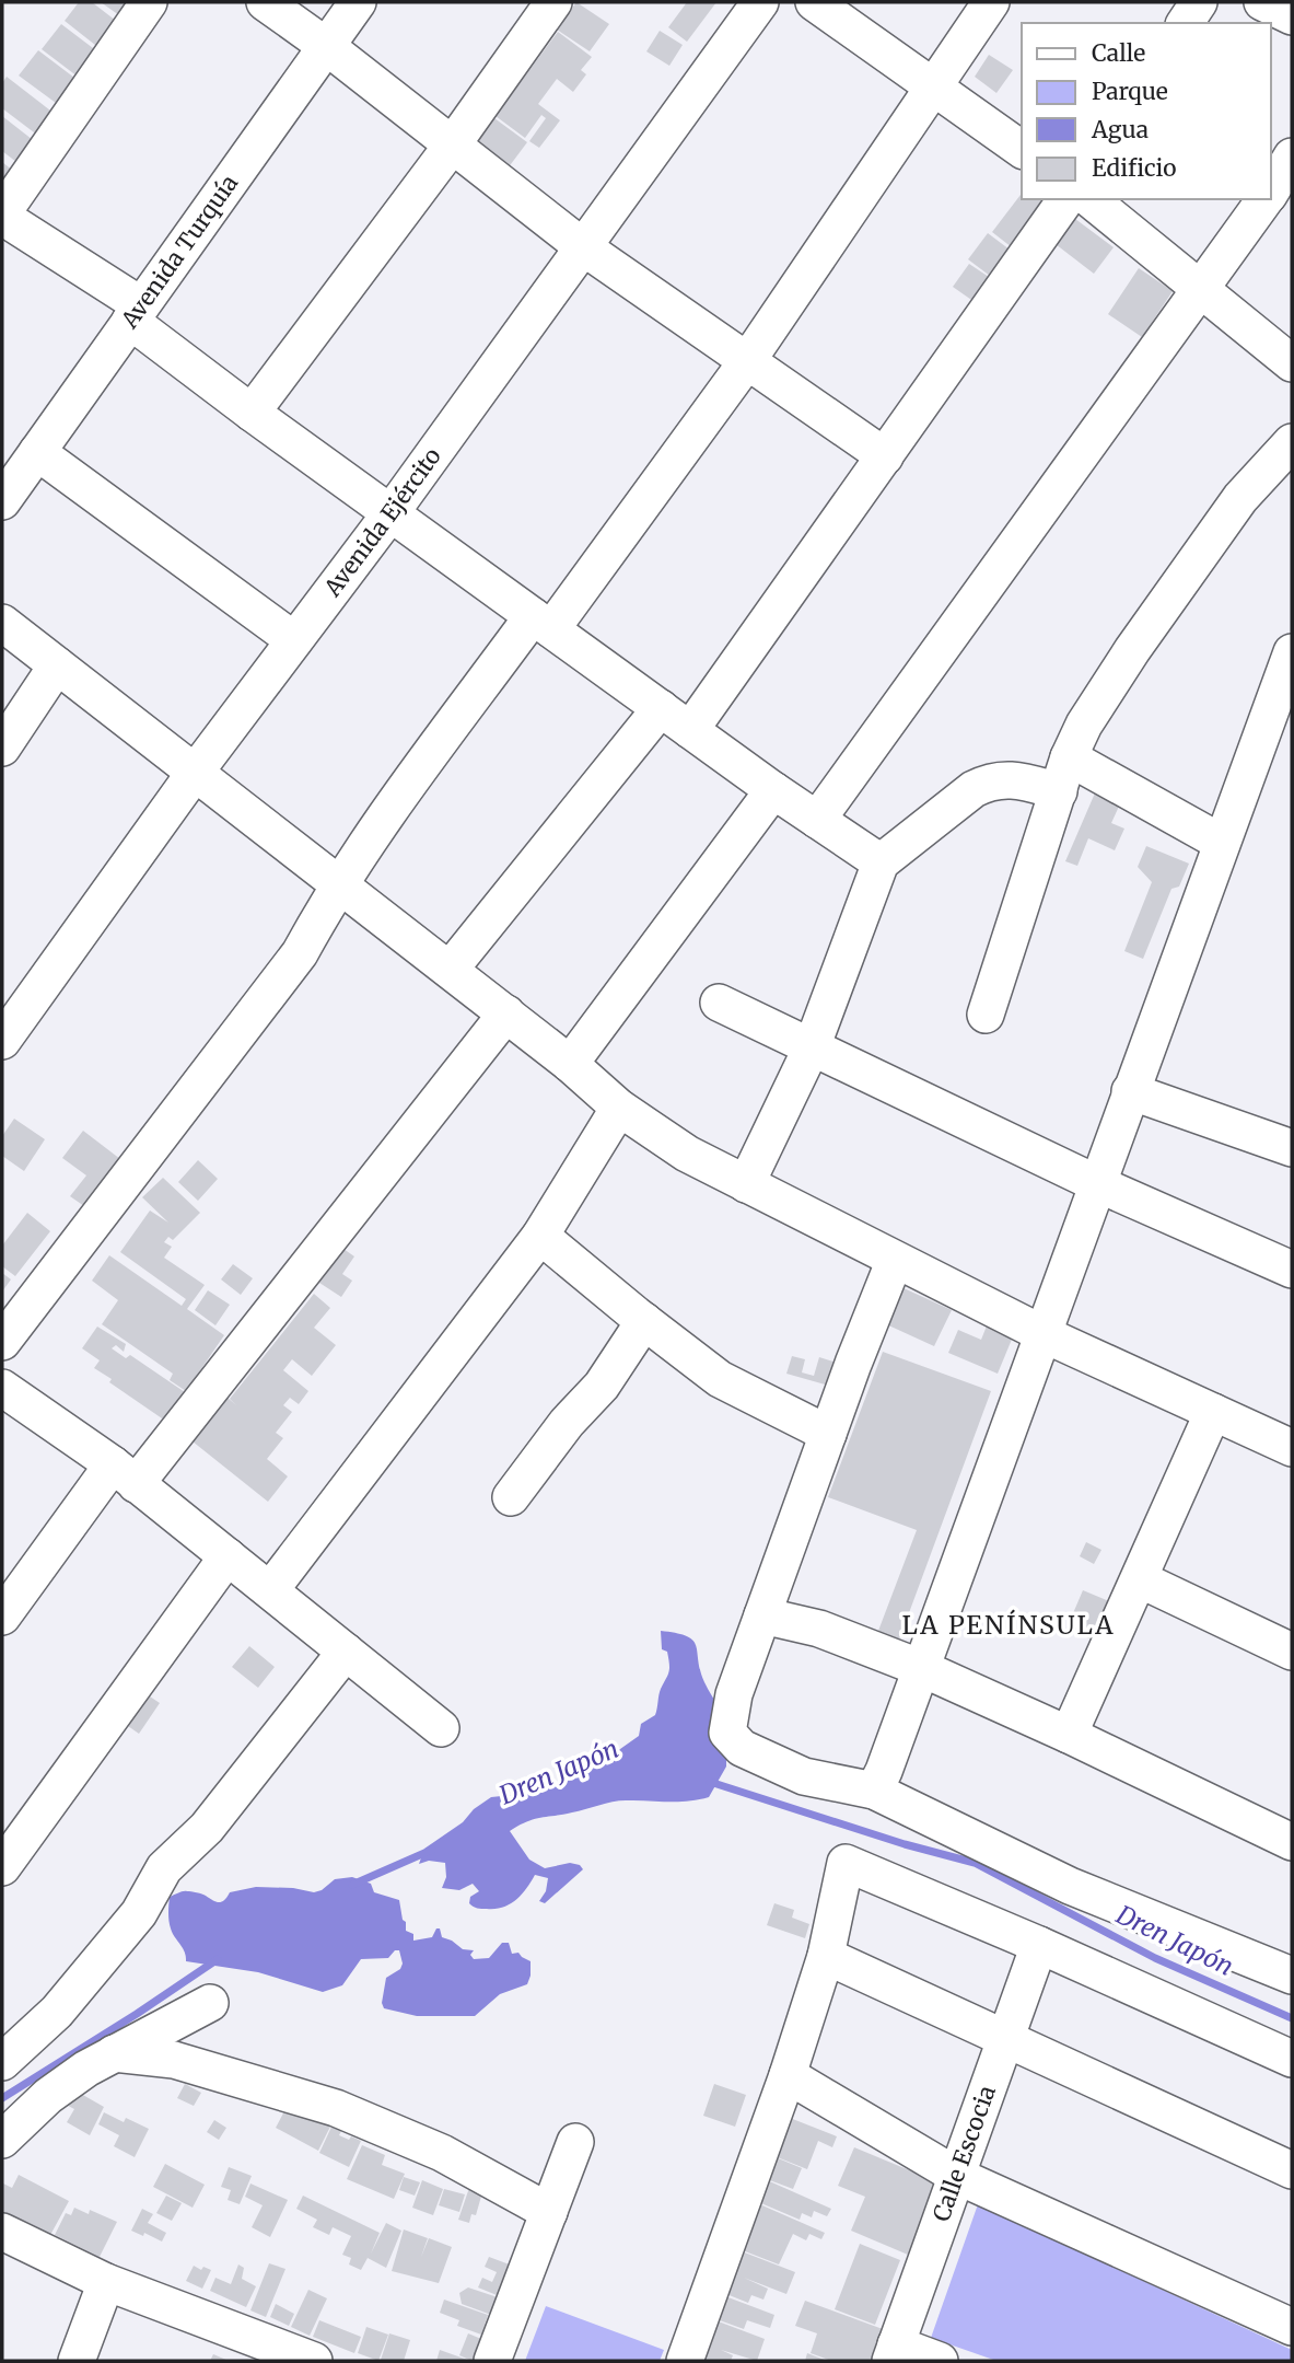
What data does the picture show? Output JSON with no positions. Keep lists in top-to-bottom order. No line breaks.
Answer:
{"streets":{"street":["Avenida Turquía","Avenida Ejército","Calle Escocia"]},"districts":["LA PENÍNSULA"],"water":["Dren Japón"],"legend":["Calle","Parque","Agua","Edificio"]}
